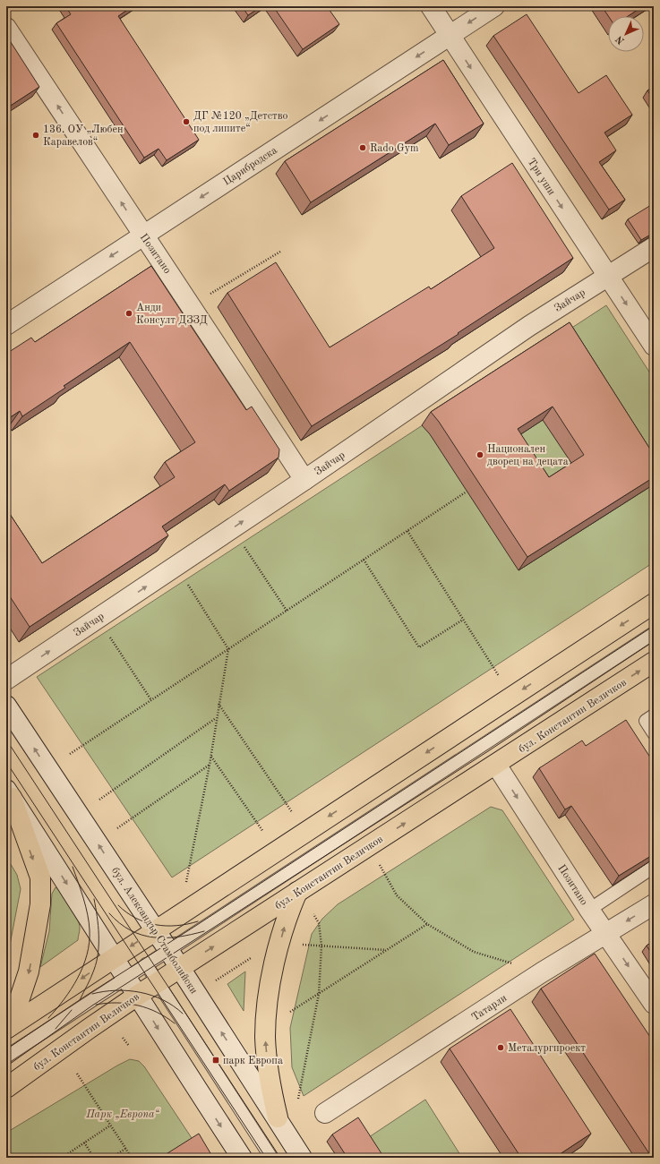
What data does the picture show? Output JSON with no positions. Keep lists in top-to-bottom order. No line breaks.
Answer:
{"streets":{"main road":["бул. Константин Величков"],"street":["Царибродска","Три уши","Позитано","Зайчар","бул. Александър Стамболийски","Татарли"]},"crossings":[["Царибродска","Три уши"],["Царибродска","Позитано"],["Три уши","Зайчар"],["Позитано","Зайчар"],["Позитано","бул. Константин Величков"],["Позитано","Татарли"],["бул. Константин Величков","бул. Александър Стамболийски"]],"one_way":["Царибродска","Три уши","Зайчар"],"parks":["Парк „Европа“"],"places":{"other":["ДГ №120 „Детство под липите“","136. ОУ „Любен Каравелов“","Rado Gym","Анди Консулт ДЗЗД","Национален дворец на децата","Металургпроект"],"transit":["парк Европа"]},"north":"bottom left"}
